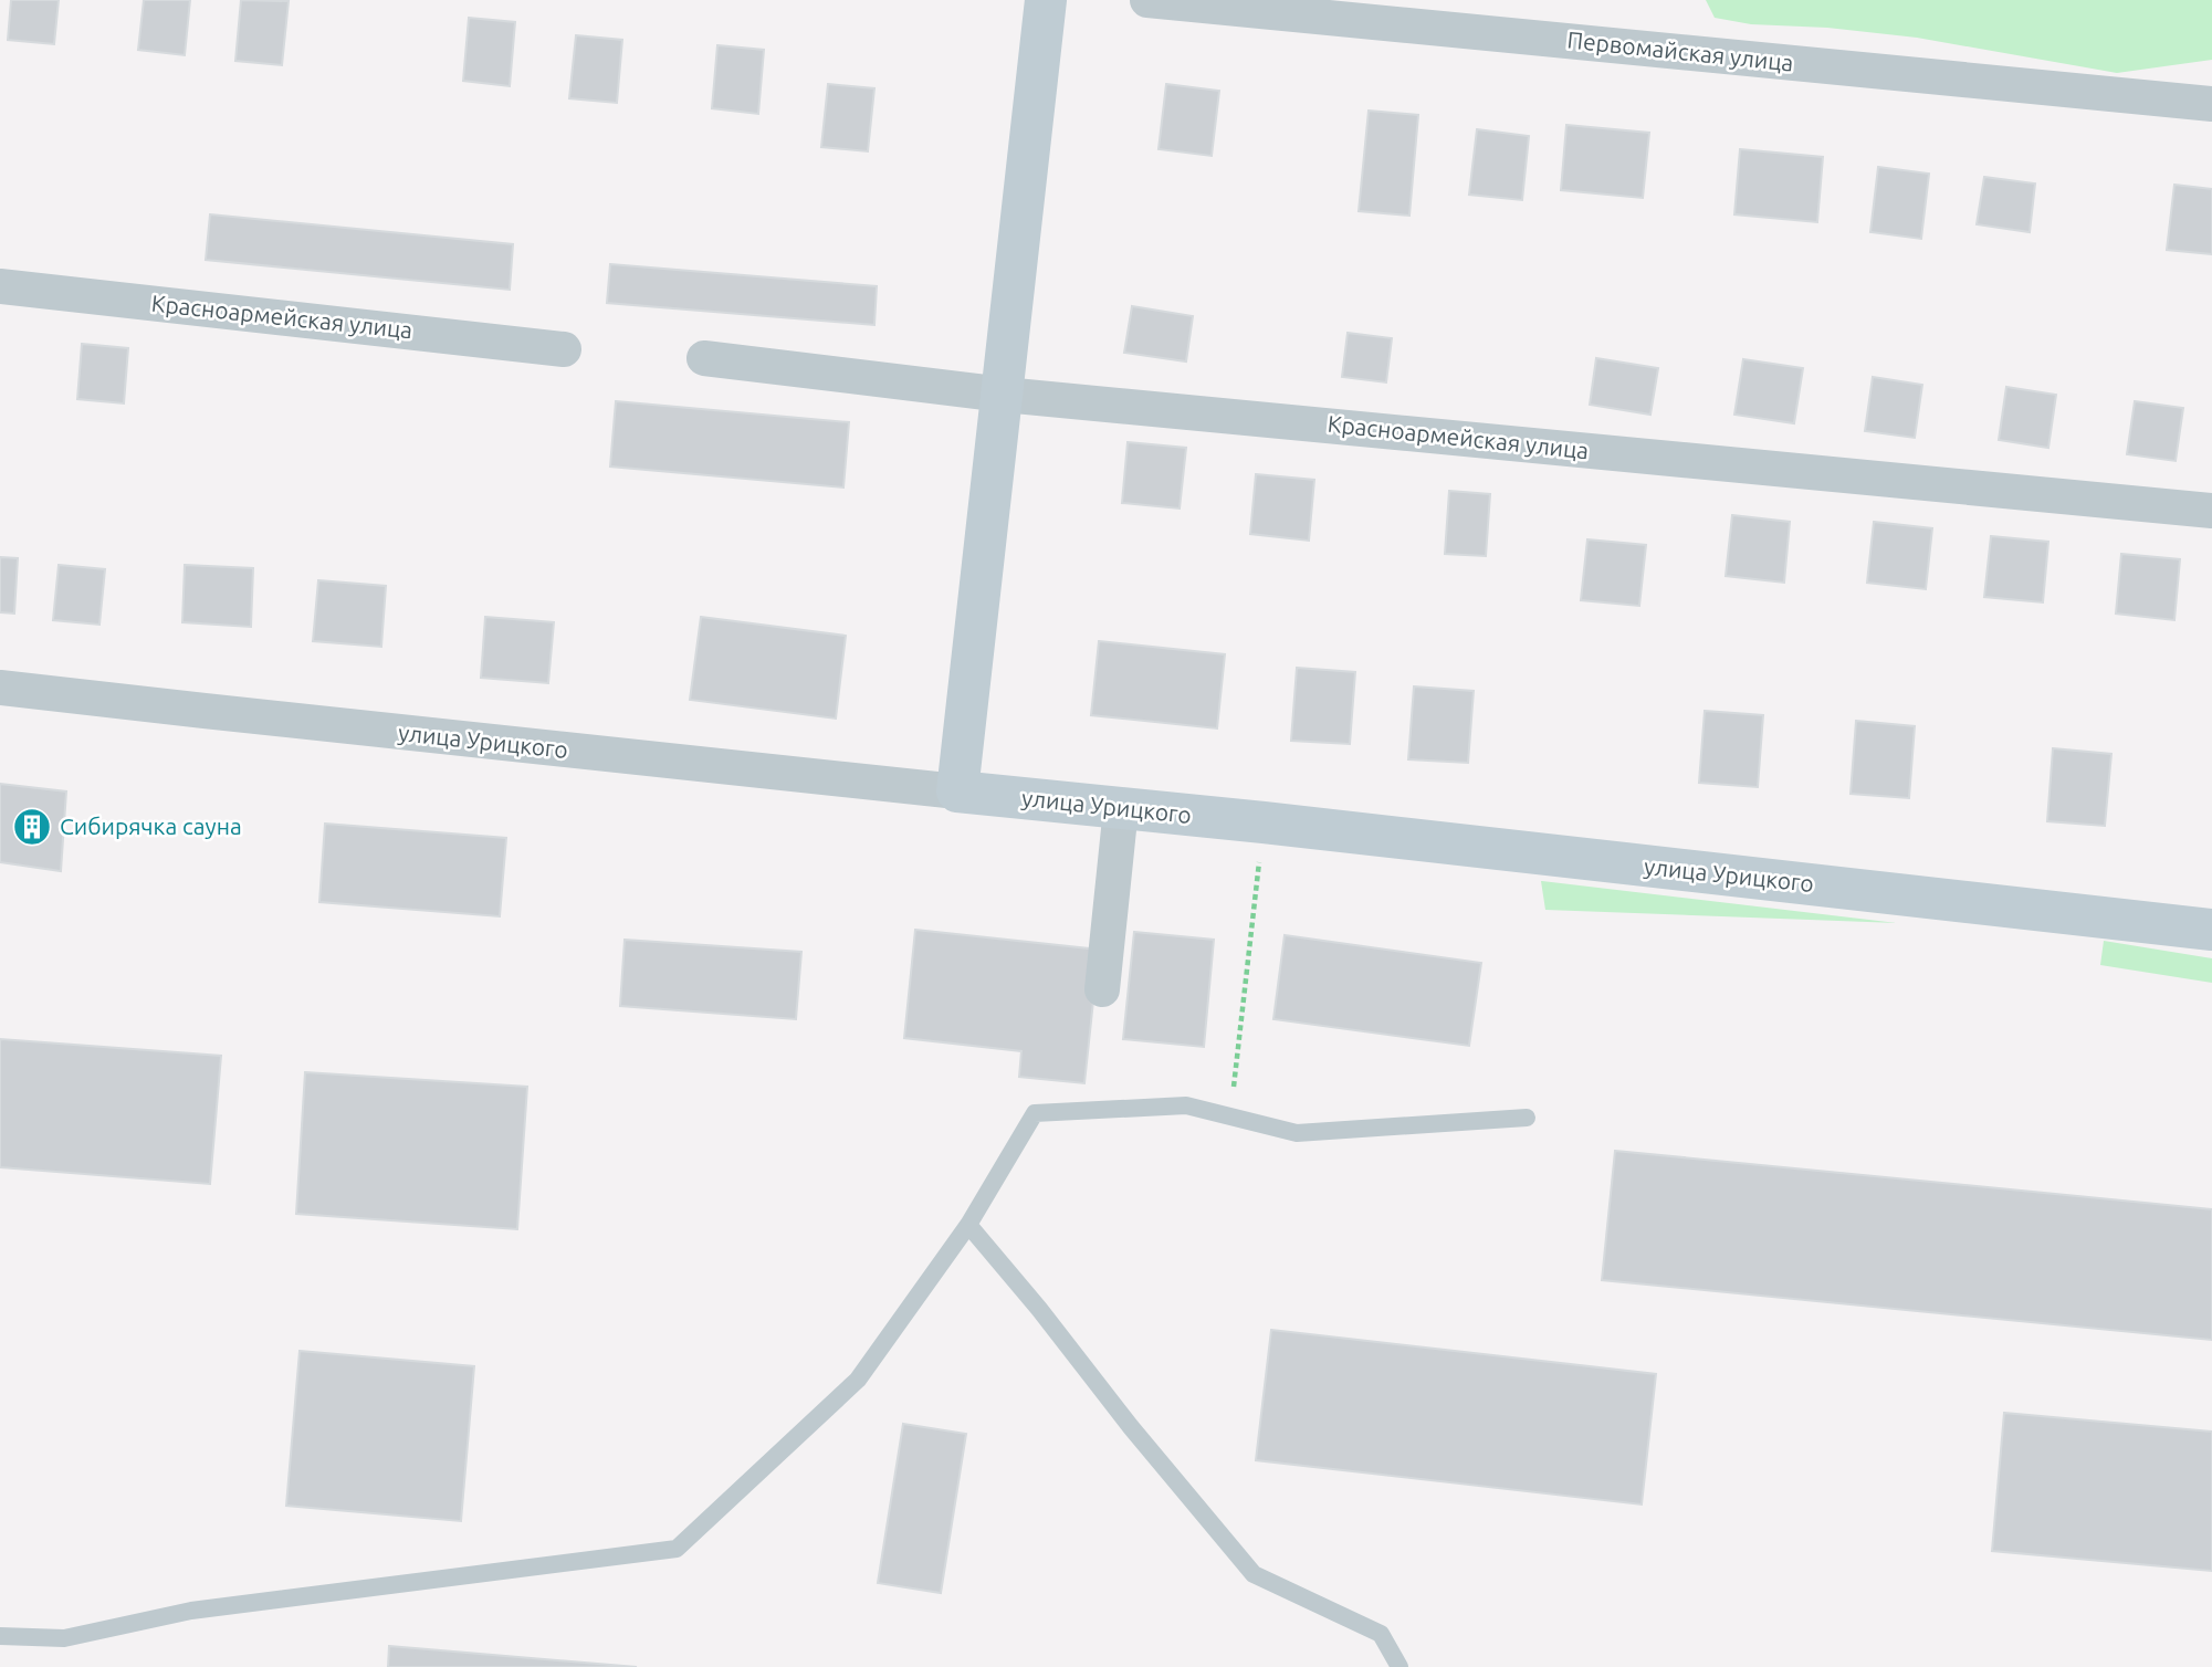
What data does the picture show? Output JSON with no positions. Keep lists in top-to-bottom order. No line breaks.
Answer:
{"streets":{"street":["Первомайская улица","Красноармейская улица","улица Урицкого"]},"places":{"building":["Сибирячка сауна"]}}
